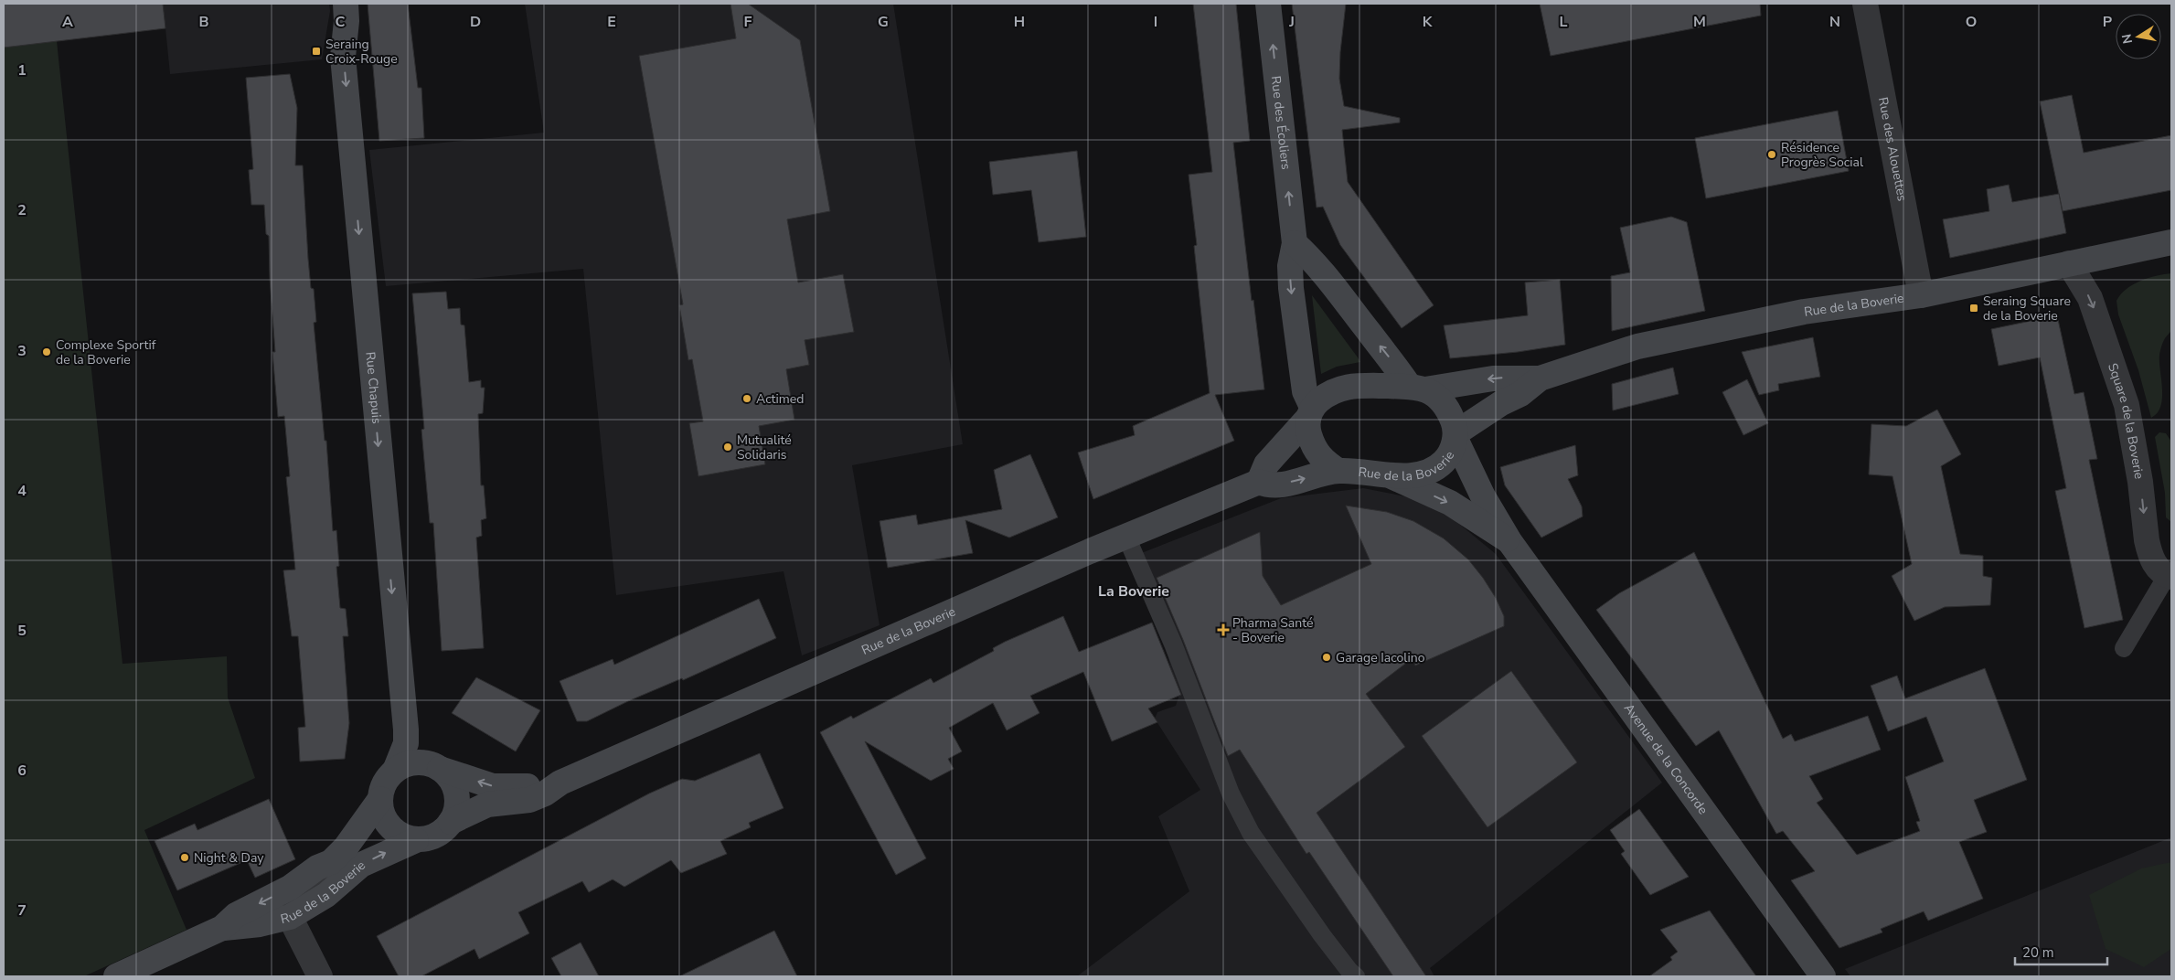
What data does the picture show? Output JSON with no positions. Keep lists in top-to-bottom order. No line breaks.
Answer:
{"streets":{"street":["Rue des Écoliers","Rue des Alouettes","Rue de la Boverie","Rue Chapuis","Square de la Boverie","Avenue de la Concorde"]},"crossings":[["Rue des Écoliers","Rue de la Boverie"],["Rue des Écoliers","Avenue de la Concorde"],["Rue des Alouettes","Rue de la Boverie"],["Rue de la Boverie","Rue Chapuis"],["Rue de la Boverie","Square de la Boverie"],["Rue de la Boverie","Avenue de la Concorde"]],"one_way":["Rue Chapuis","Square de la Boverie"],"districts":["La Boverie"],"places":{"transit":["Seraing Croix-Rouge","Seraing Square de la Boverie"],"other":["Résidence Progrès Social","Complexe Sportif de la Boverie","Actimed","Mutualité Solidaris","Garage Iacolino","Night & Day"],"health":["Pharma Santé - Boverie"]},"scale_bar":"20 m","north":"left","grid":{"columns":["A","B","C","D","E","F","G","H","I","J","K","L","M","N","O","P"],"rows":["1","2","3","4","5","6","7"]}}
